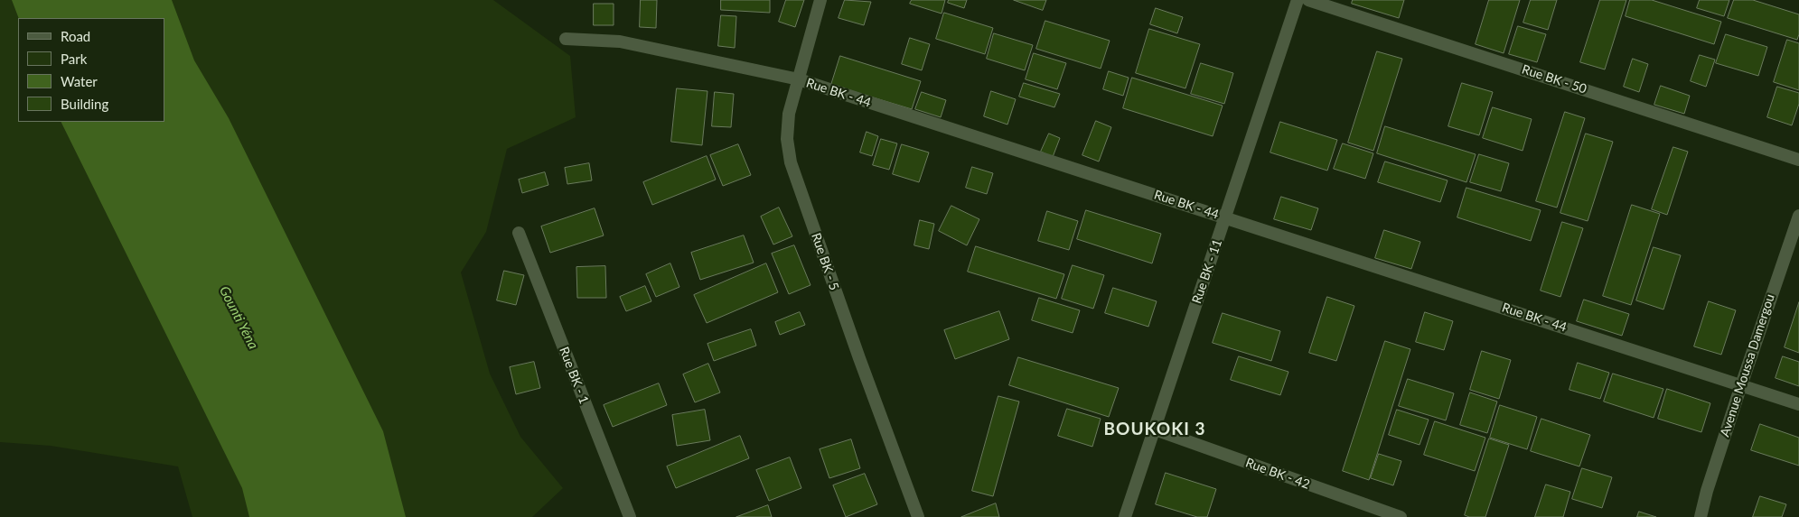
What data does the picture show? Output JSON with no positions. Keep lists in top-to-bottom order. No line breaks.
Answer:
{"streets":{"street":["Rue BK - 50","Rue BK - 44","Rue BK - 5","Rue BK - 11","Avenue Moussa Damergou","Rue BK - 1","Rue BK - 42"]},"crossings":[["Rue BK - 44","Rue BK - 5"],["Rue BK - 44","Rue BK - 11"],["Rue BK - 44","Avenue Moussa Damergou"],["Rue BK - 11","Rue BK - 42"]],"districts":["BOUKOKI 3"],"water":["Gounti Yéna"],"legend":["Road","Park","Water","Building"]}
